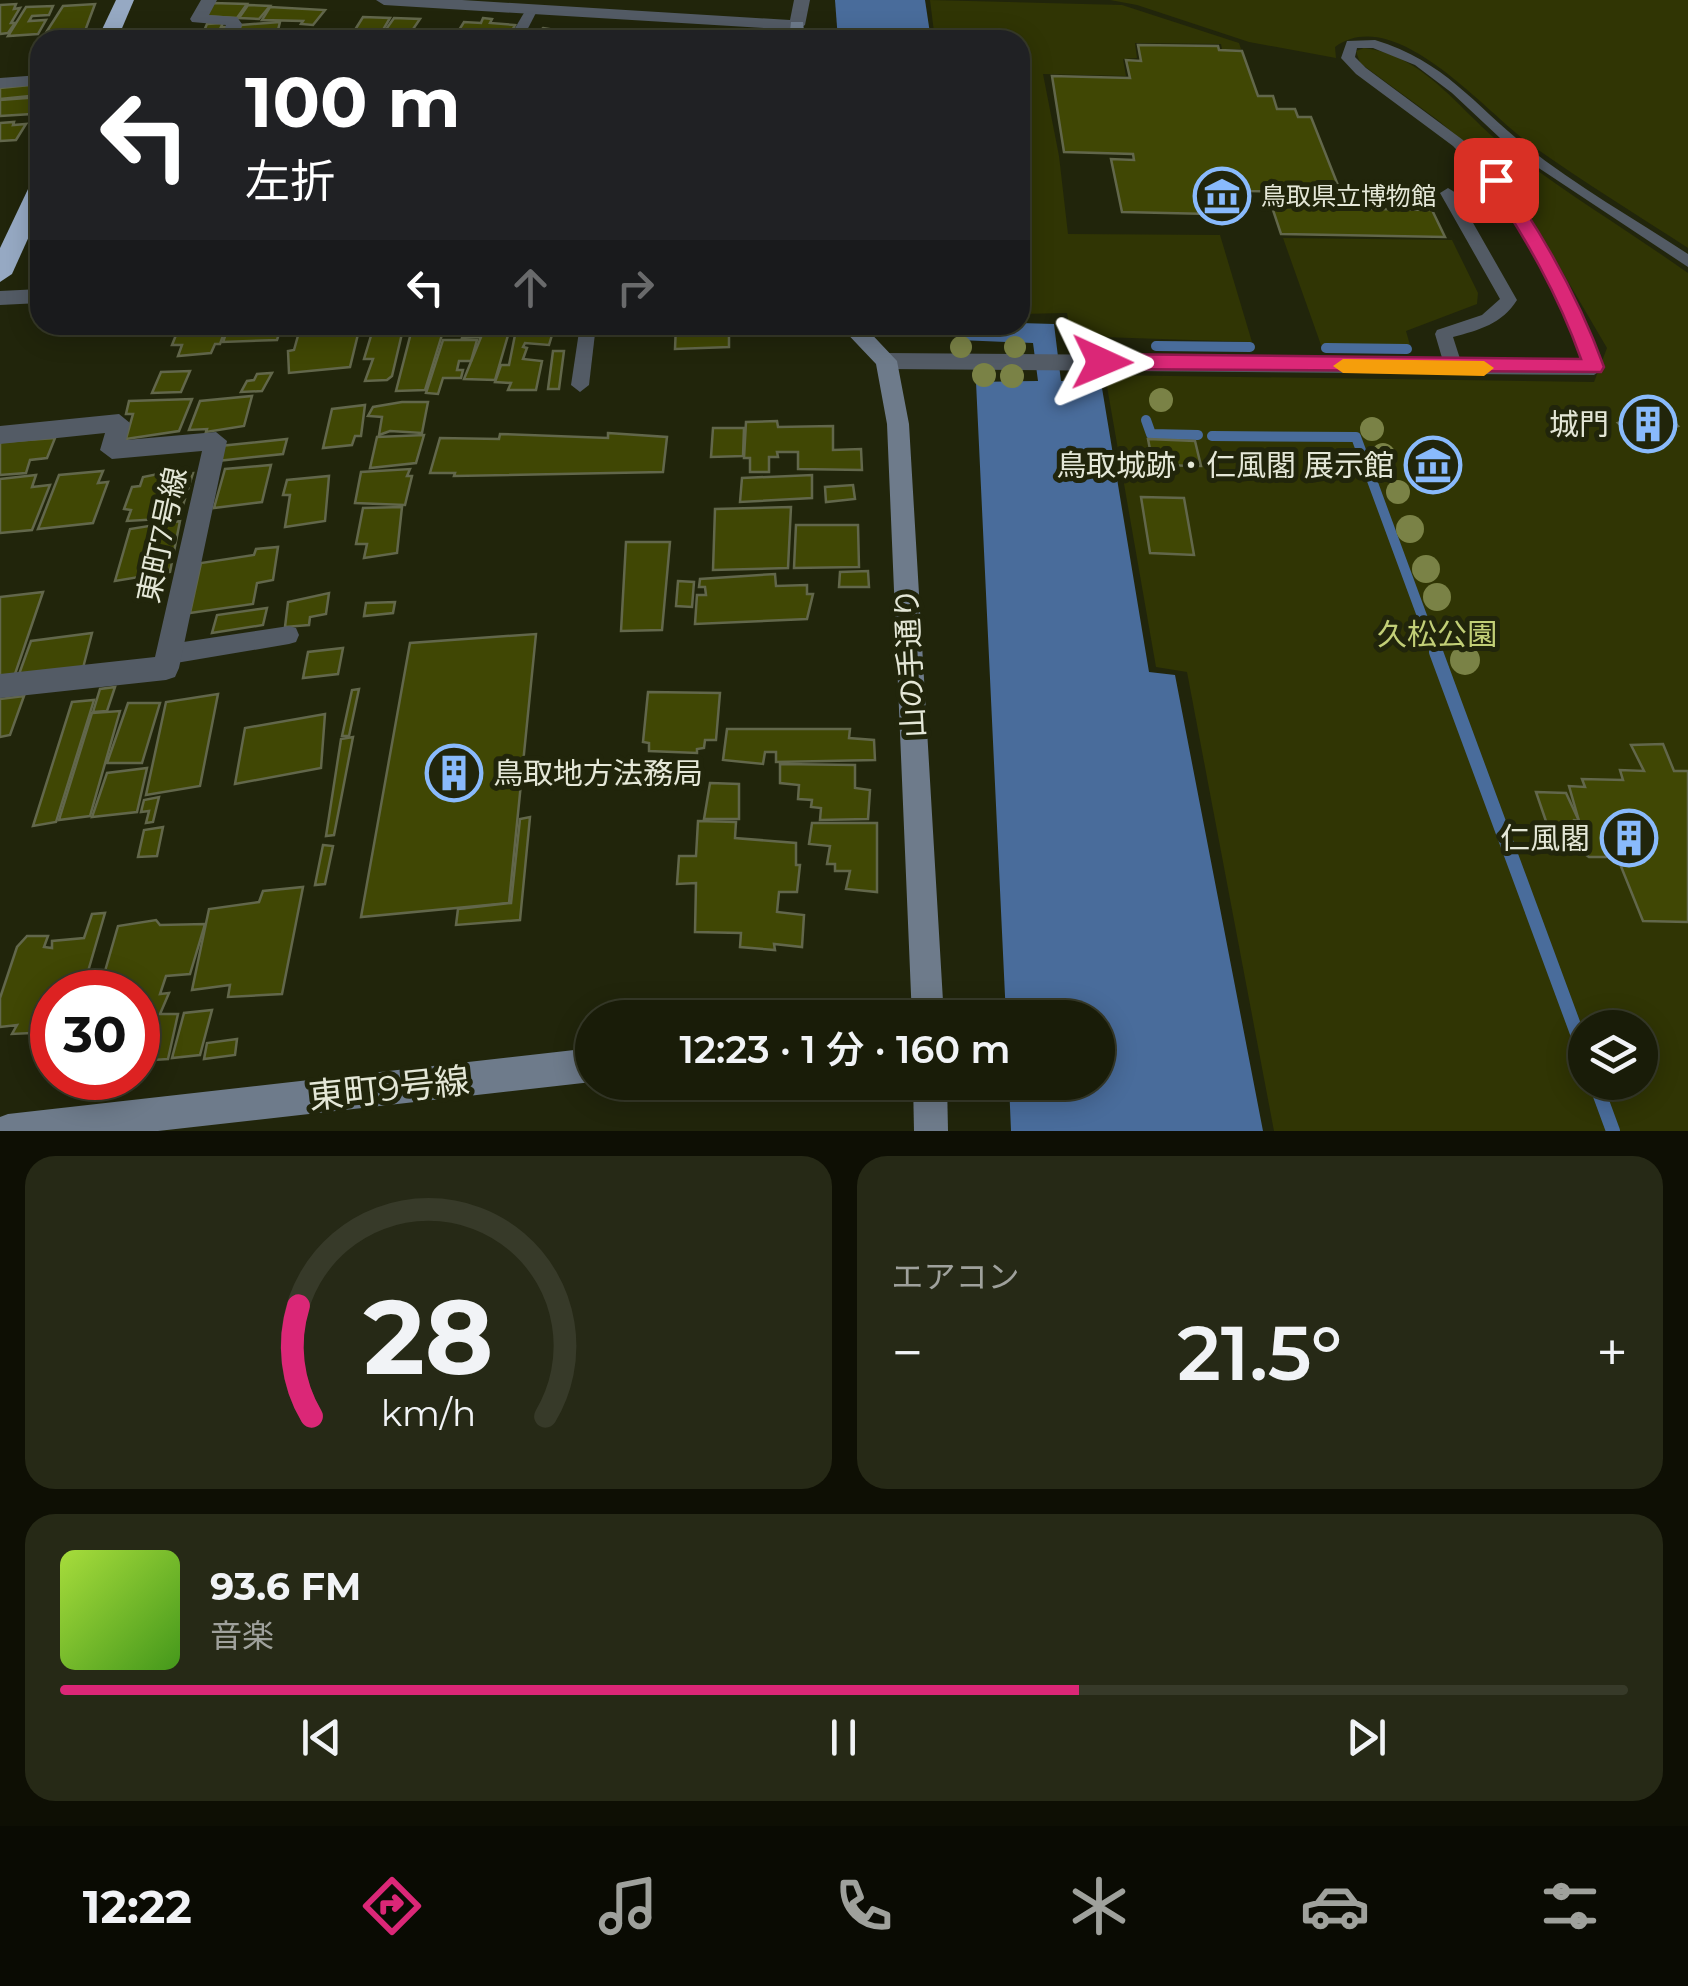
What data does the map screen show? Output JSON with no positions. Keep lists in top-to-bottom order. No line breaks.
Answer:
{"streets":{"street":["東町7号線","山の手通り","東町9号線"]},"parks":["久松公園"],"places":{"museum":["鳥取県立博物館","鳥取城跡・仁風閣 展示館"],"building":["城門","鳥取地方法務局","仁風閣"]},"page":{"turn":["100 m","左折"],"limit":"30","trip":"12:23 · 1 分 · 160 m","tile":"エアコン","heat":["−","21.5°","+"],"song":["93.6 FM","音楽"],"tabs":"12:22","gauge":["28","km/h"]}}
